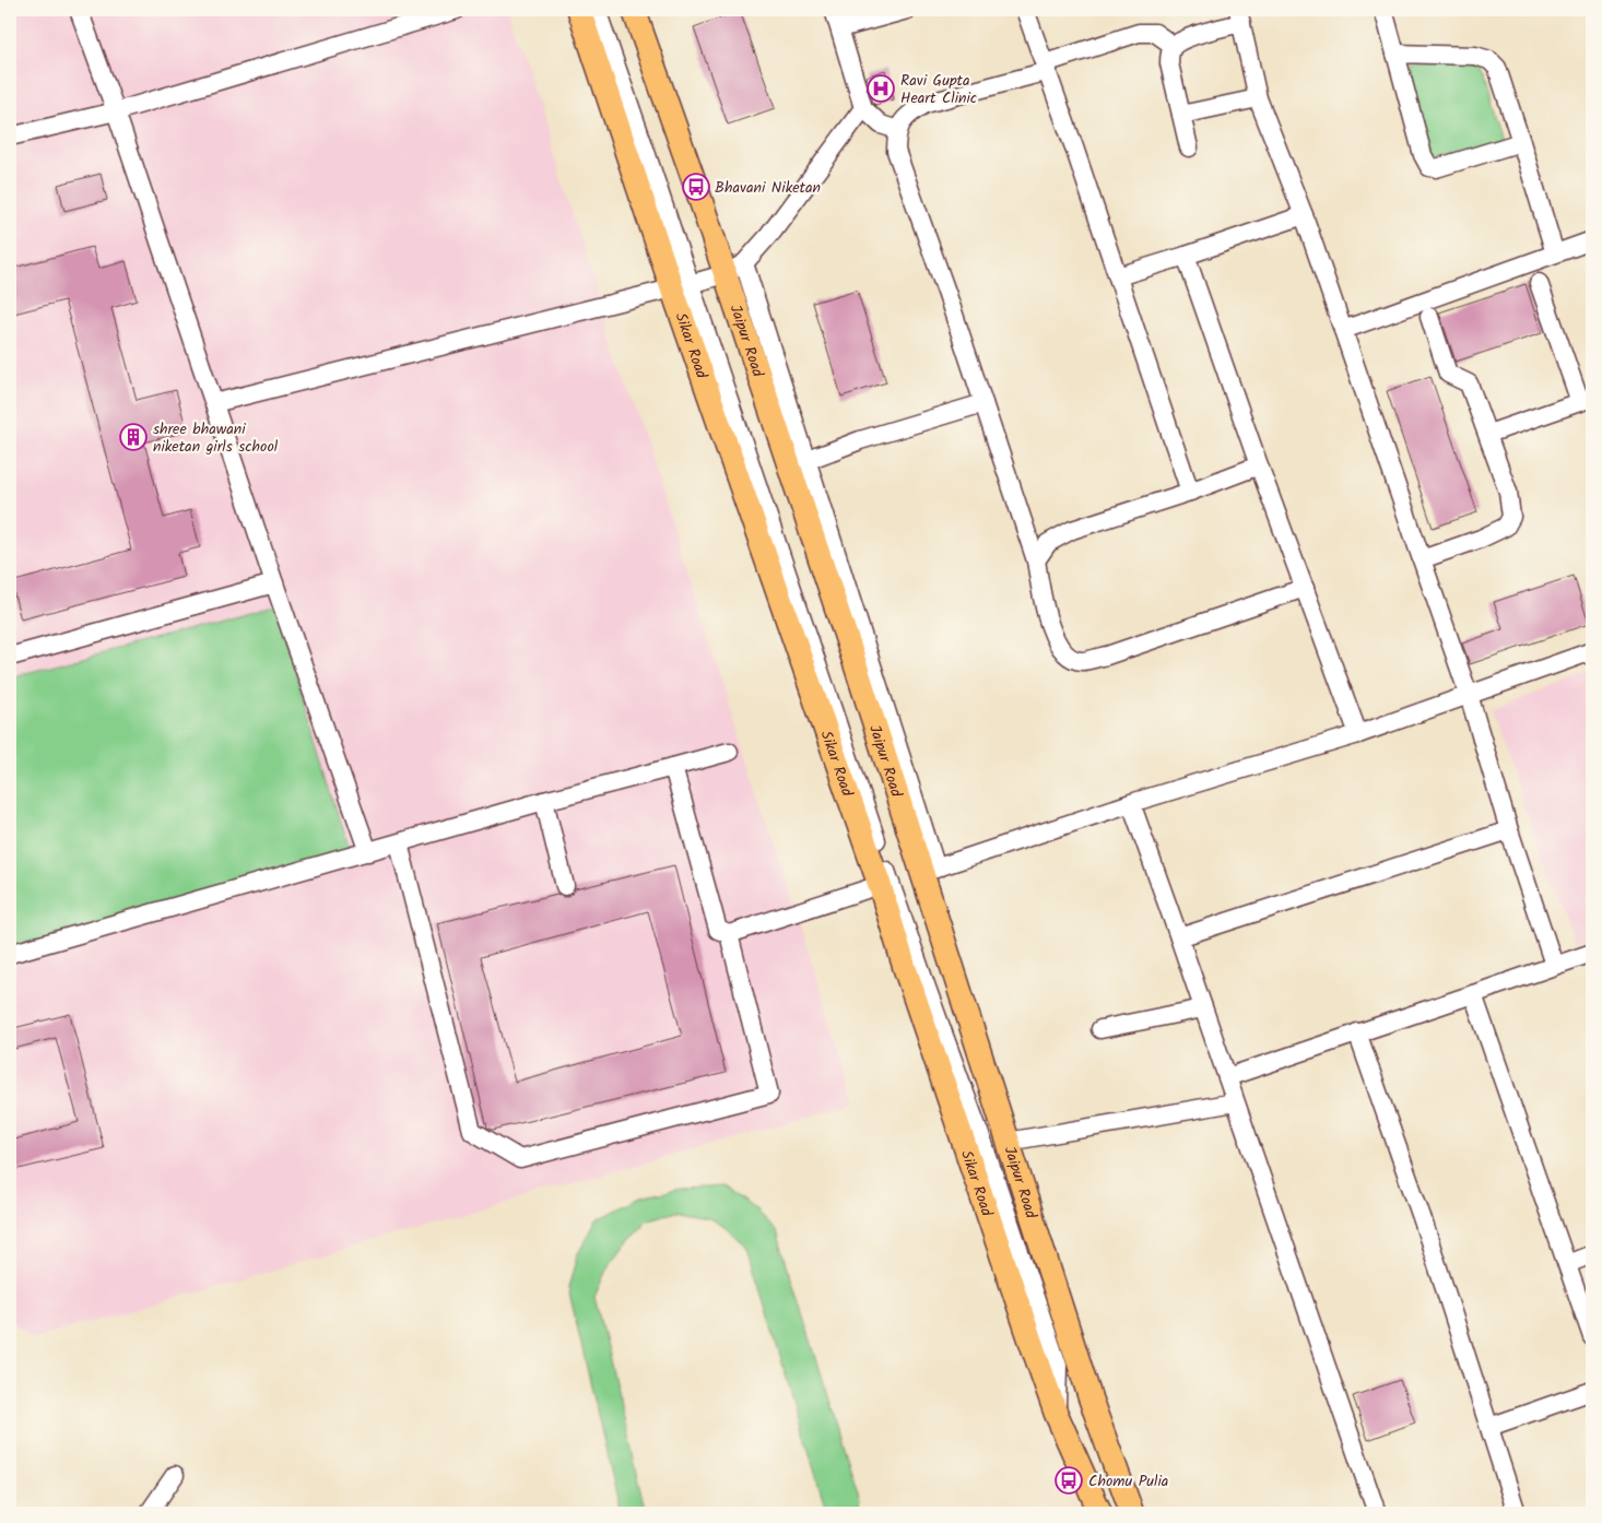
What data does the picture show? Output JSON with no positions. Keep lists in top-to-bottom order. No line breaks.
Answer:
{"streets":{"main road":["Jaipur Road","Sikar Road"]},"places":{"hospital":["Ravi Gupta Heart Clinic"],"bus stop":["Bhavani Niketan","Chomu Pulia"],"building":["shree bhawani niketan girls school"]}}
